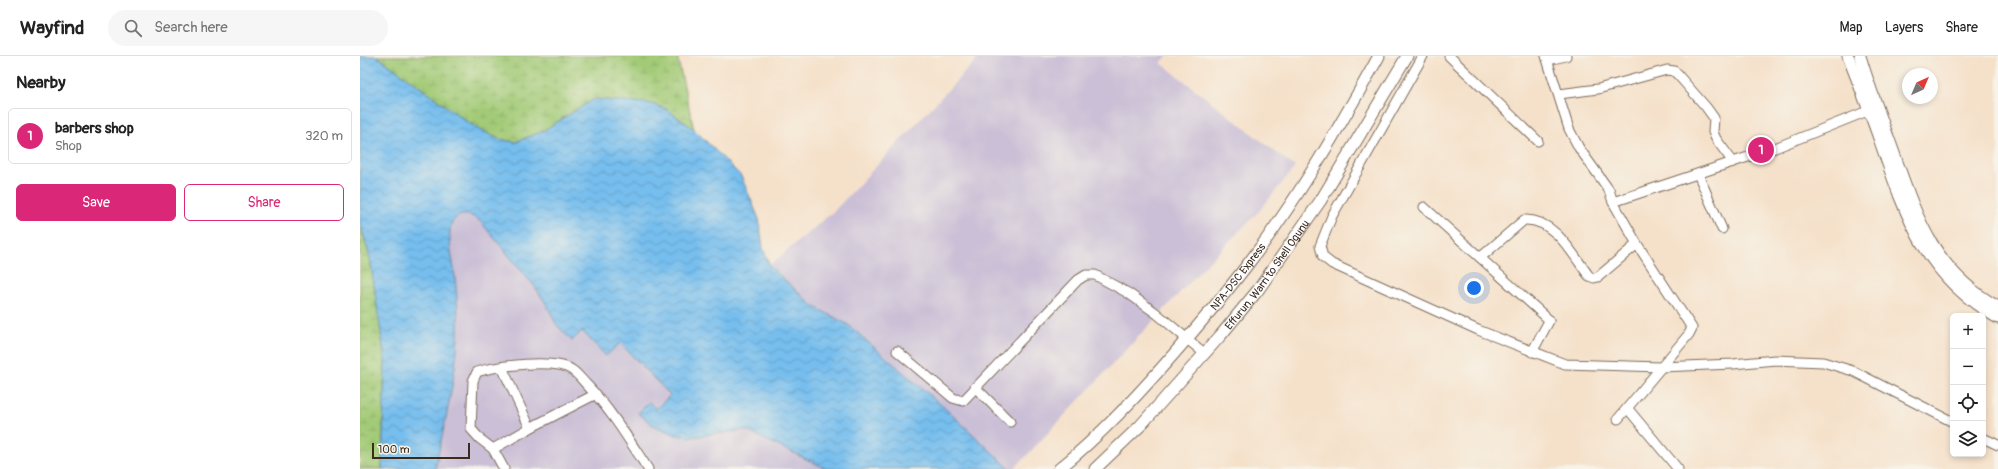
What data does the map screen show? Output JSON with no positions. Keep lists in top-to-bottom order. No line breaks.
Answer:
{"streets":{"main road":["Effurun, Warri to Shell Ogunu","NPA-DSC Express"]},"scale_bar":"100 m","north":"top right","page":{"header":"Wayfind","search":"Search here","nav":["Map","Layers","Share"],"heading":"Nearby","list":[{"mark":"1","name":"barbers shop","note":"Shop","value":"320 m"}],"pins":"1","buttons":["Save","Share"],"map_buttons":["+","−"],"scale":"100 m"}}
